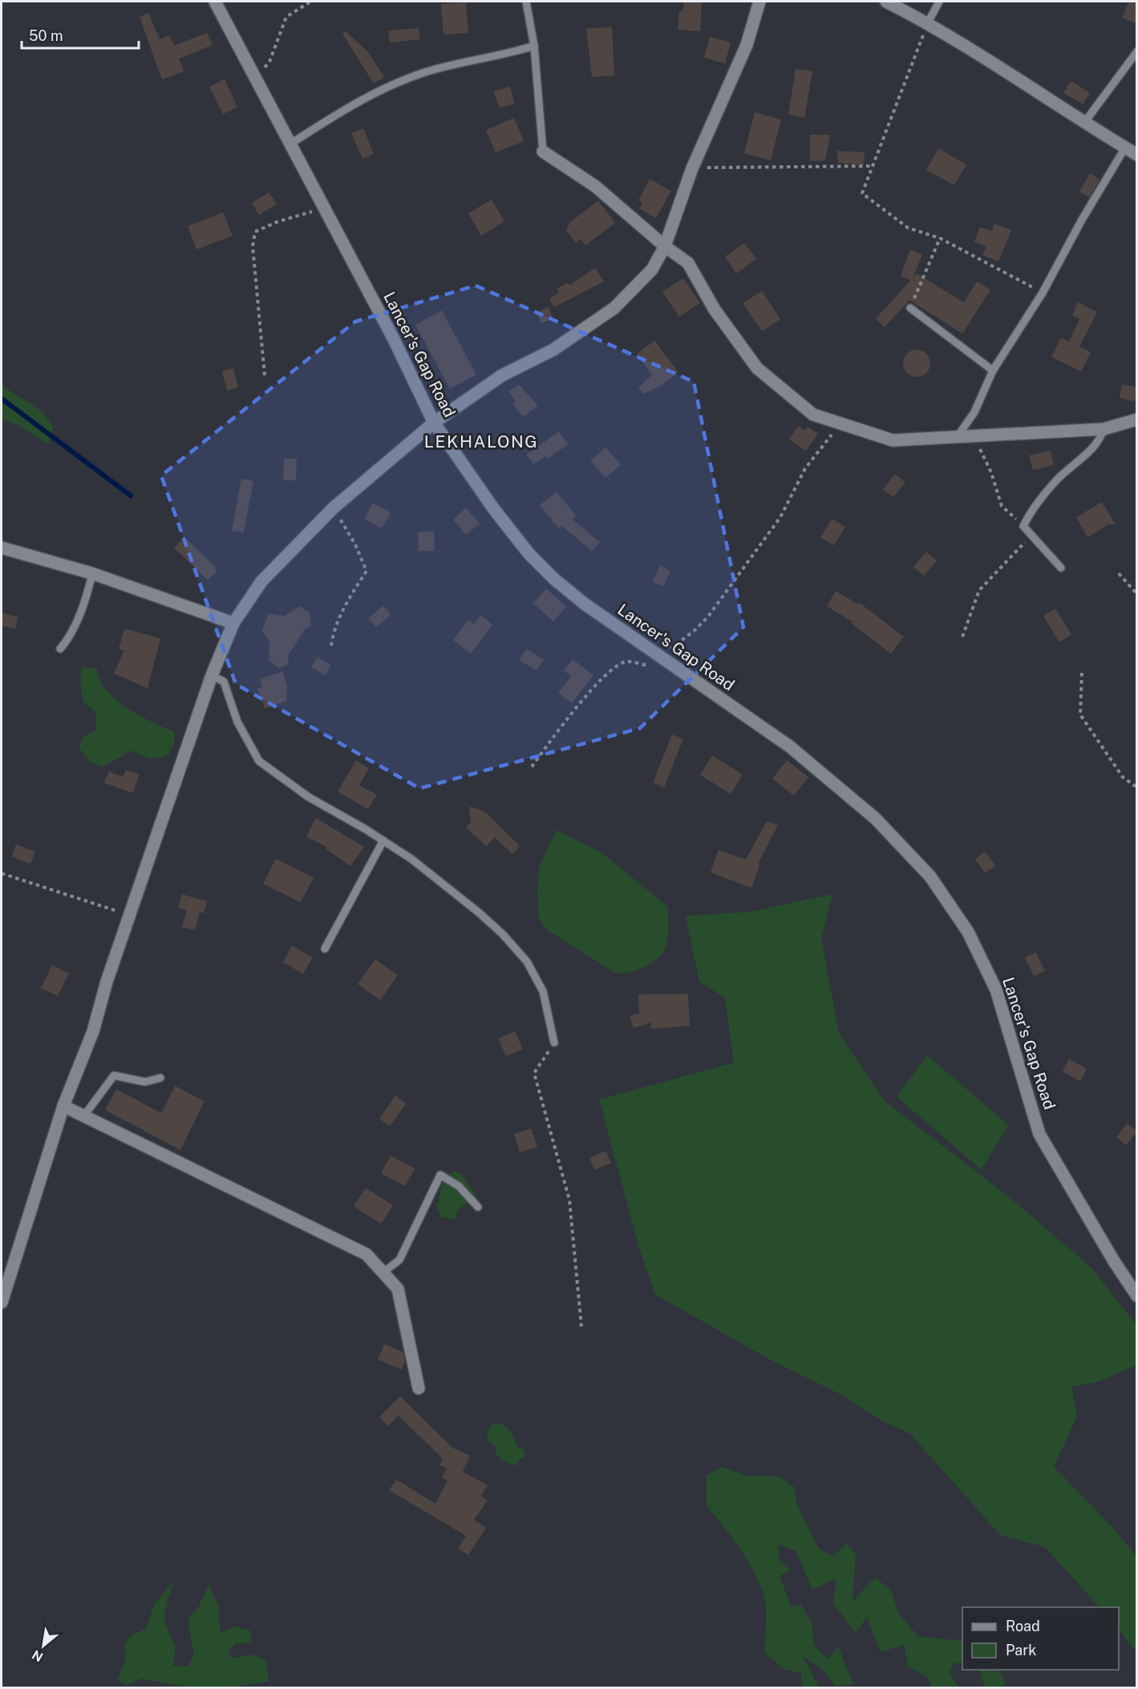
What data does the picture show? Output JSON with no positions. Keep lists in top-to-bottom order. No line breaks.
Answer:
{"streets":{"street":["Lancer's Gap Road"]},"districts":["LEKHALONG"],"legend":["Road","Park"],"scale_bar":"50 m","north":"bottom left"}
